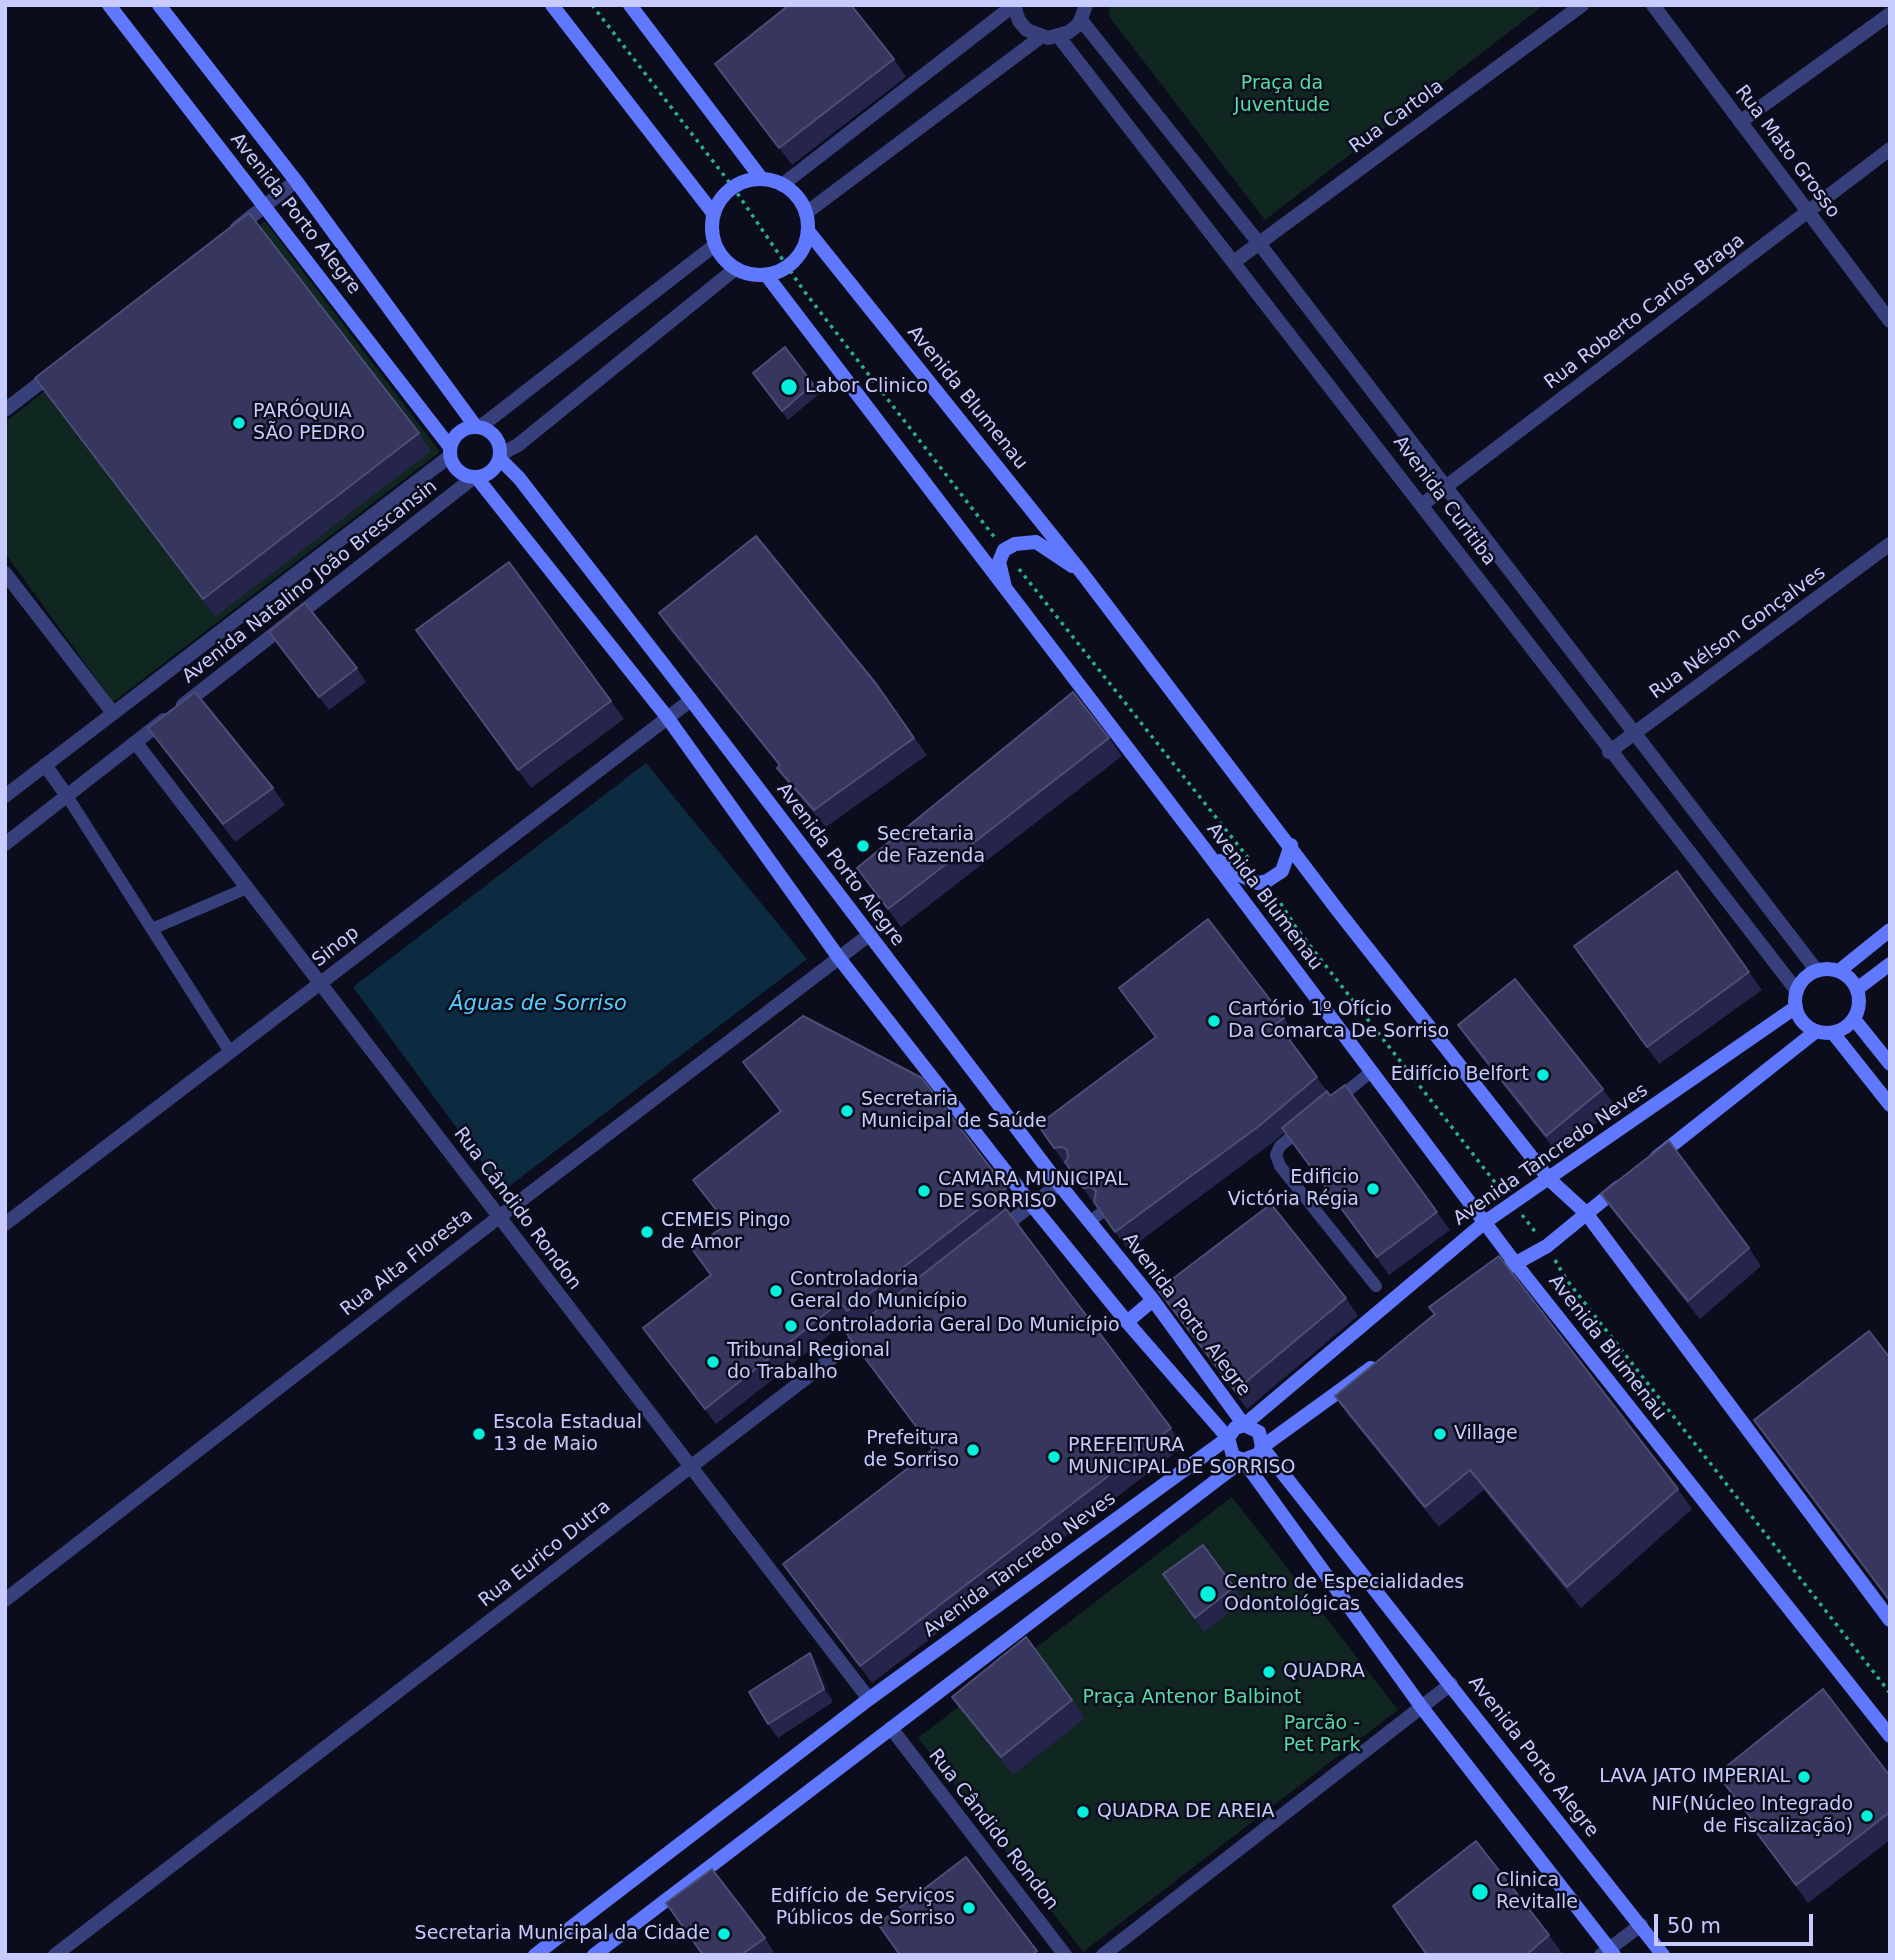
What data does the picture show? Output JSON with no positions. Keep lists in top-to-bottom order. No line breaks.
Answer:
{"streets":{"street":["Rua Cartola","Rua Mato Grosso","Avenida Porto Alegre","Rua Roberto Carlos Braga","Avenida Blumenau","Avenida Curitiba","Avenida Natalino João Brescansin","Rua Nélson Gonçalves","Sinop","Avenida Tancredo Neves","Rua Cândido Rondon","Rua Alta Floresta","Rua Eurico Dutra"]},"crossings":[["Rua Cartola","Avenida Curitiba"],["Rua Mato Grosso","Rua Roberto Carlos Braga"],["Avenida Porto Alegre","Avenida Natalino João Brescansin"],["Avenida Porto Alegre","Sinop"],["Avenida Porto Alegre","Avenida Tancredo Neves"],["Avenida Porto Alegre","Rua Alta Floresta"],["Rua Roberto Carlos Braga","Avenida Curitiba"],["Avenida Blumenau","Avenida Tancredo Neves"],["Avenida Curitiba","Rua Nélson Gonçalves"],["Avenida Curitiba","Avenida Tancredo Neves"],["Avenida Natalino João Brescansin","Rua Cândido Rondon"],["Sinop","Rua Cândido Rondon"],["Avenida Tancredo Neves","Rua Cândido Rondon"],["Rua Cândido Rondon","Rua Alta Floresta"],["Rua Cândido Rondon","Rua Eurico Dutra"]],"water":["Águas de Sorriso"],"parks":["Praça da Juventude","Praça Antenor Balbinot","Parcão - Pet Park"],"places":["Labor Clinico","PARÓQUIA SÃO PEDRO","Secretaria de Fazenda","Cartório 1º Ofício Da Comarca De Sorriso","Edifício Belfort","Secretaria Municipal de Saúde","Edificio Victória Régia","CAMARA MUNICIPAL DE SORRISO","CEMEIS Pingo de Amor","Controladoria Geral do Município","Controladoria Geral Do Município","Tribunal Regional do Trabalho","Escola Estadual 13 de Maio","Village","Prefeitura de Sorriso","PREFEITURA MUNICIPAL DE SORRISO","Centro de Especialidades Odontológicas","QUADRA","LAVA JATO IMPERIAL","QUADRA DE AREIA","NIF(Núcleo Integrado de Fiscalização)","Clinica Revitalle","Edifício de Serviços Públicos de Sorriso","Secretaria Municipal da Cidade"],"scale_bar":"50 m"}
